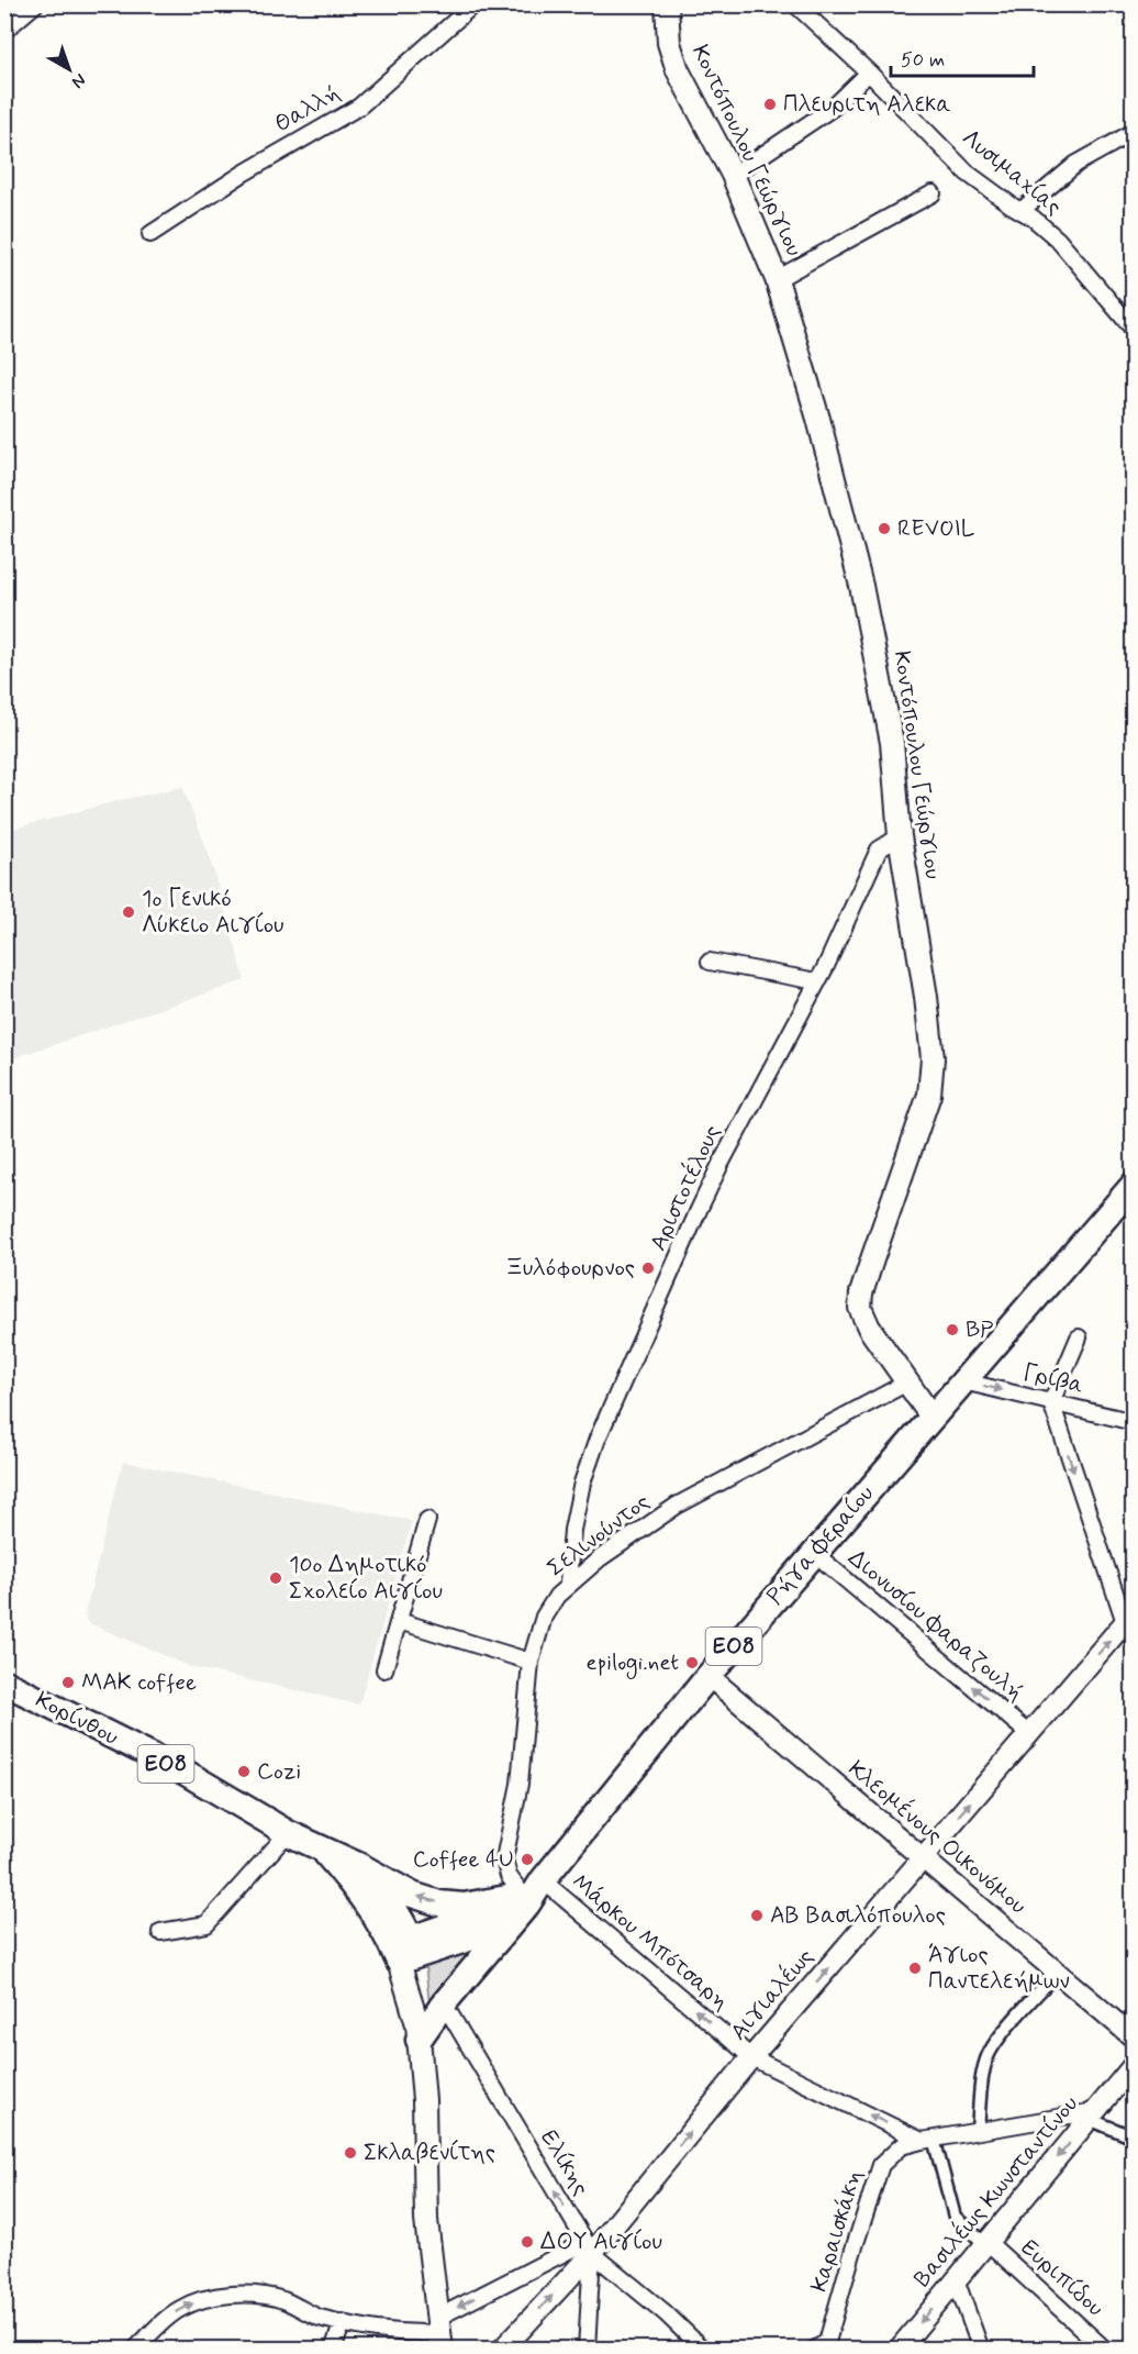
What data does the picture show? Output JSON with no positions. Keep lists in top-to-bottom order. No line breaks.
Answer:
{"streets":{"main road":["Κοντόπουλου Γεώργιου","Ρήγα Φεραίου","ΕΟ8","Κορίνθου"],"street":["Θαλλή","Λυσιμαχίας","Αριστοτέλους","Γρίβα","Σελινούντος","Διονυσίου Φαραζουλή","Κλεομένους Οικονόμου","Μάρκου Μπότσαρη","Αιγιαλέως","Ελίκης","Βασιλέως Κωνσταντίνου","Καραισκάκη","Ευριπίδου"]},"crossings":[["Κοντόπουλου Γεώργιου","Αριστοτέλους"],["Κοντόπουλου Γεώργιου","Σελινούντος"],["Κοντόπουλου Γεώργιου","Ρήγα Φεραίου"],["Αριστοτέλους","Σελινούντος"],["Γρίβα","Ρήγα Φεραίου"],["Σελινούντος","Ρήγα Φεραίου"],["Σελινούντος","ΕΟ8"],["Σελινούντος","Μάρκου Μπότσαρη"],["Ρήγα Φεραίου","Διονυσίου Φαραζουλή"],["Ρήγα Φεραίου","ΕΟ8"],["Ρήγα Φεραίου","Κλεομένους Οικονόμου"],["Ρήγα Φεραίου","Μάρκου Μπότσαρη"],["Ρήγα Φεραίου","Ελίκης"],["Διονυσίου Φαραζουλή","Αιγιαλέως"],["ΕΟ8","Κορίνθου"],["ΕΟ8","Μάρκου Μπότσαρη"],["Κλεομένους Οικονόμου","Αιγιαλέως"],["Μάρκου Μπότσαρη","Αιγιαλέως"],["Μάρκου Μπότσαρη","Καραισκάκη"],["Μάρκου Μπότσαρη","Ευριπίδου"],["Αιγιαλέως","Ελίκης"],["Βασιλέως Κωνσταντίνου","Ευριπίδου"],["Καραισκάκη","Ευριπίδου"]],"one_way":["Γρίβα","Διονυσίου Φαραζουλή","Μάρκου Μπότσαρη","Αιγιαλέως","Ελίκης"],"places":["Πλευριτη Αλεκα","REVOIL","1o Γενικό Λύκειο Αιγίου","Ξυλόφουρνος","BP","10o Δημοτικό Σχολείο Αιγίου","epilogi.net","ΜΑΚ coffee","Cozi","Coffee 4U","ΑΒ Βασιλόπουλος","Άγιος Παντελεήμων","Σκλαβενίτης","ΔΟΥ Αιγίου"],"scale_bar":"50 m","north":"bottom right"}
